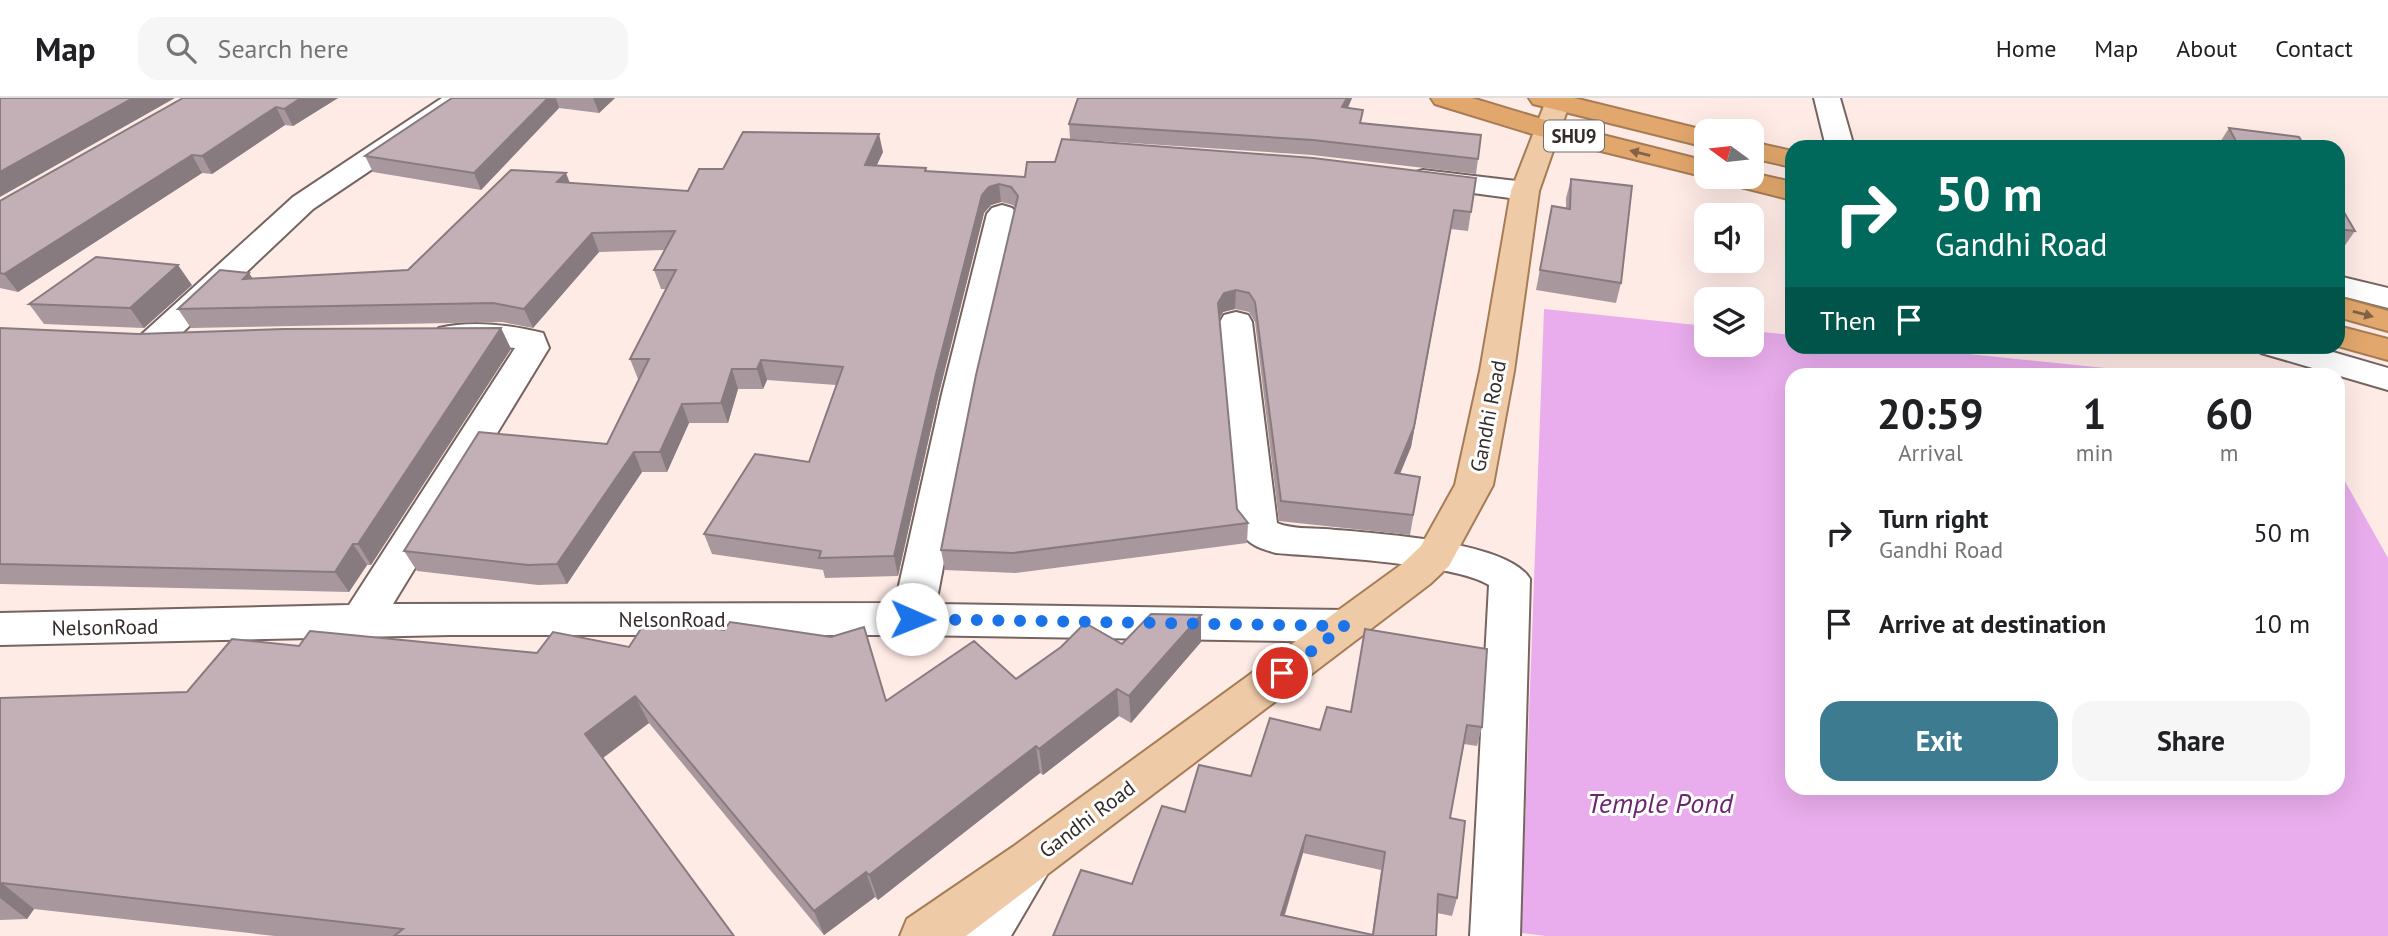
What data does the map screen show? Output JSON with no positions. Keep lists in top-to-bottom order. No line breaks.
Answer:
{"streets":{"highway":["SHU9"],"main road":["Gandhi Road"],"street":["NelsonRoad"]},"crossings":[["SHU9","Gandhi Road"],["Gandhi Road","NelsonRoad"]],"water":["Temple Pond"],"north":"left","page":{"header":"Map","search":"Search here","nav":["Home","Map","About","Contact"],"turn":["50 m","Gandhi Road"],"then":"Then","eta":["20:59","Arrival","1","min","60","m"],"list":[{"name":"Turn right","note":"Gandhi Road","value":"50 m"},{"name":"Arrive at destination","value":"10 m"}],"buttons":["Exit","Share"]}}
